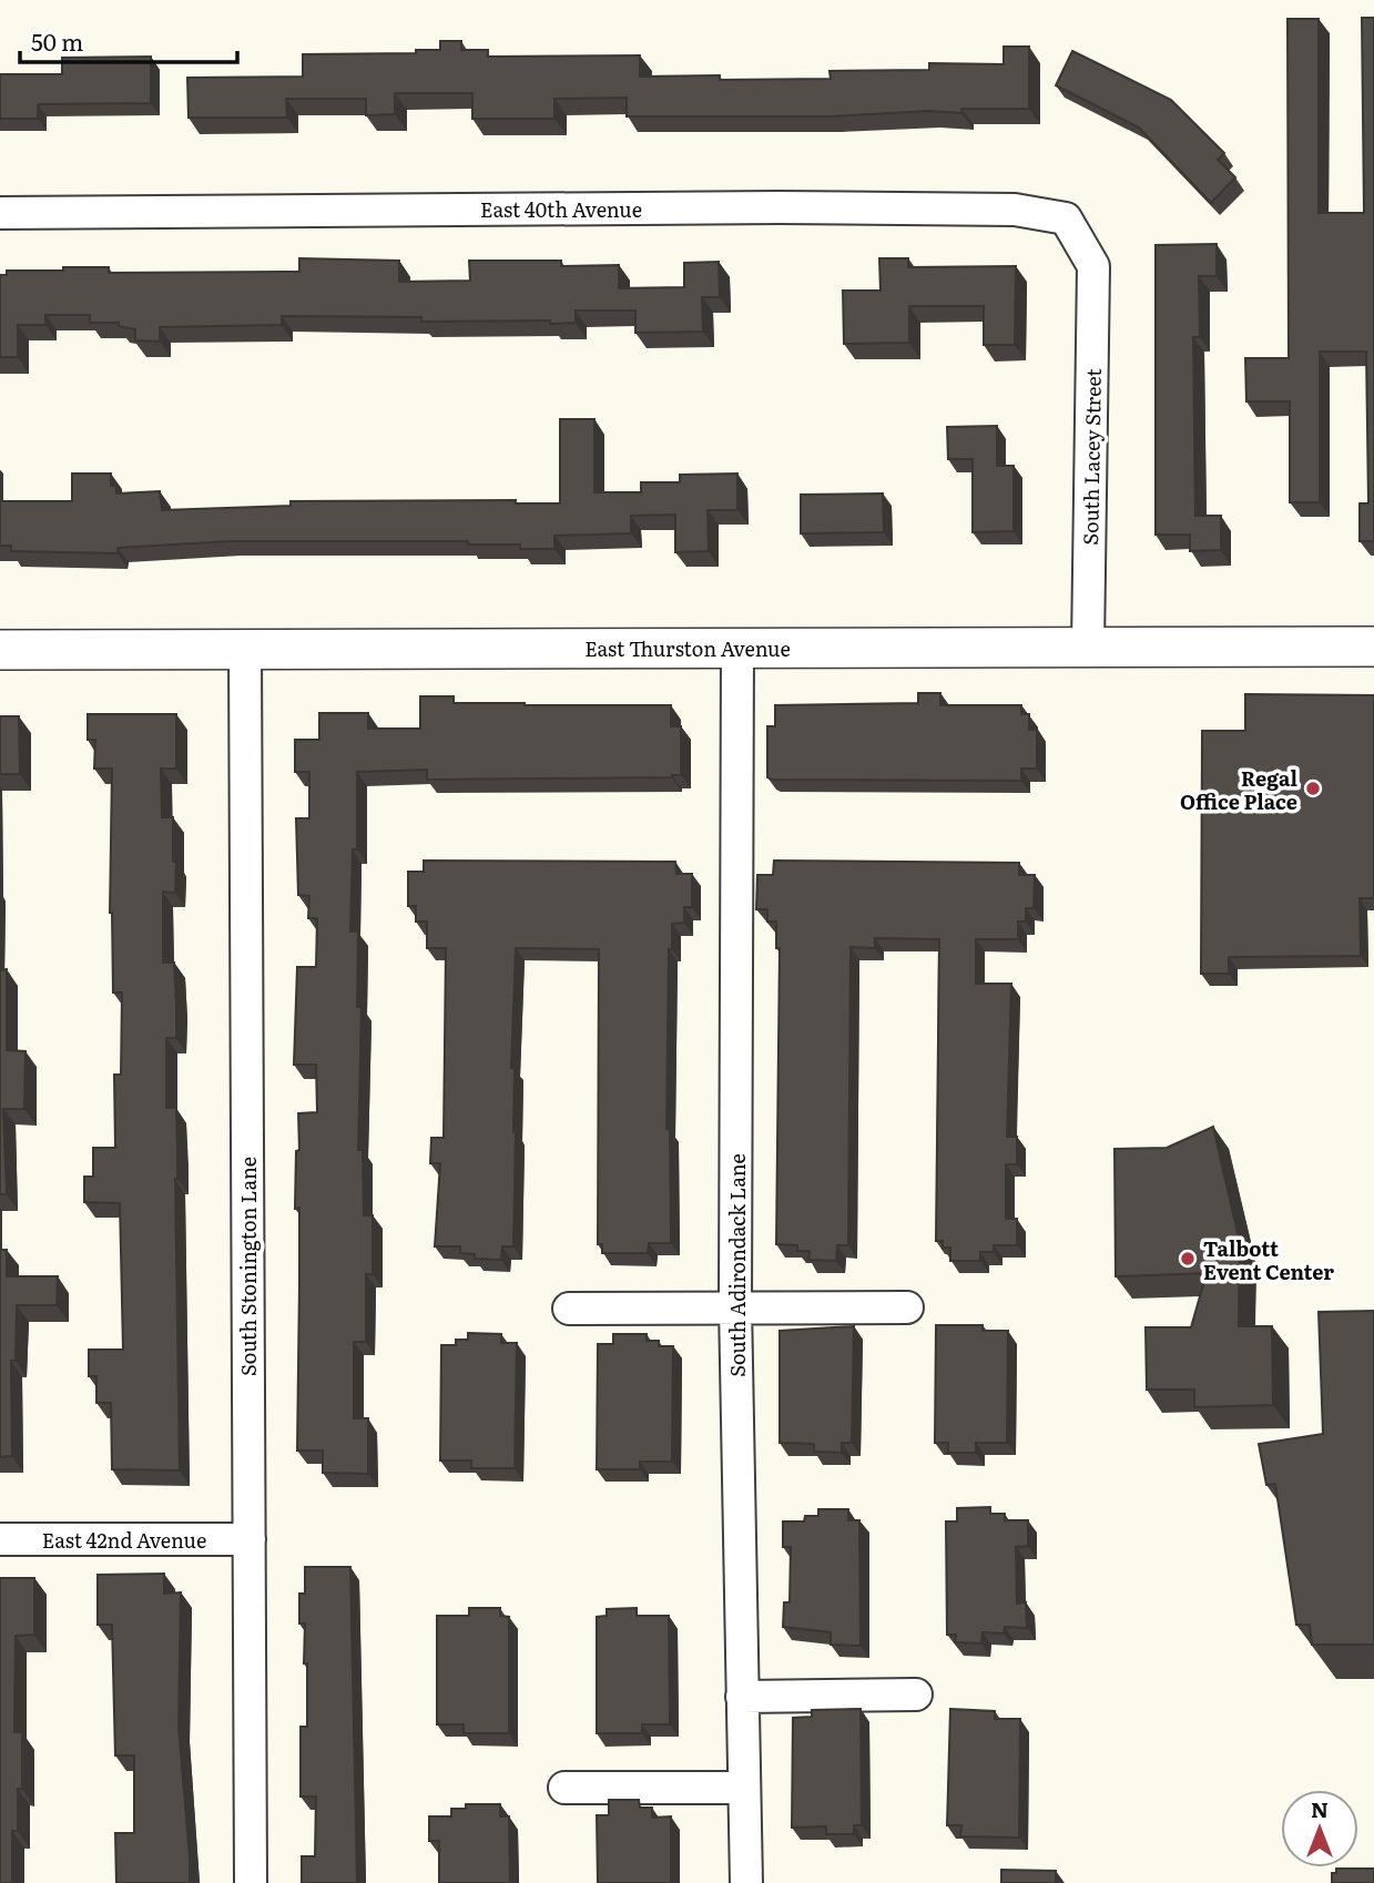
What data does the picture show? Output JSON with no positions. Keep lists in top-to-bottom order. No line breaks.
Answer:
{"streets":{"street":["East 40th Avenue","South Lacey Street","East Thurston Avenue","South Adirondack Lane","South Stonington Lane","East 42nd Avenue"]},"crossings":[["East 40th Avenue","South Lacey Street"],["South Lacey Street","East Thurston Avenue"],["East Thurston Avenue","South Adirondack Lane"],["East Thurston Avenue","South Stonington Lane"],["South Stonington Lane","East 42nd Avenue"]],"places":["Regal Office Place","Talbott Event Center"],"scale_bar":"50 m","north":"top"}
